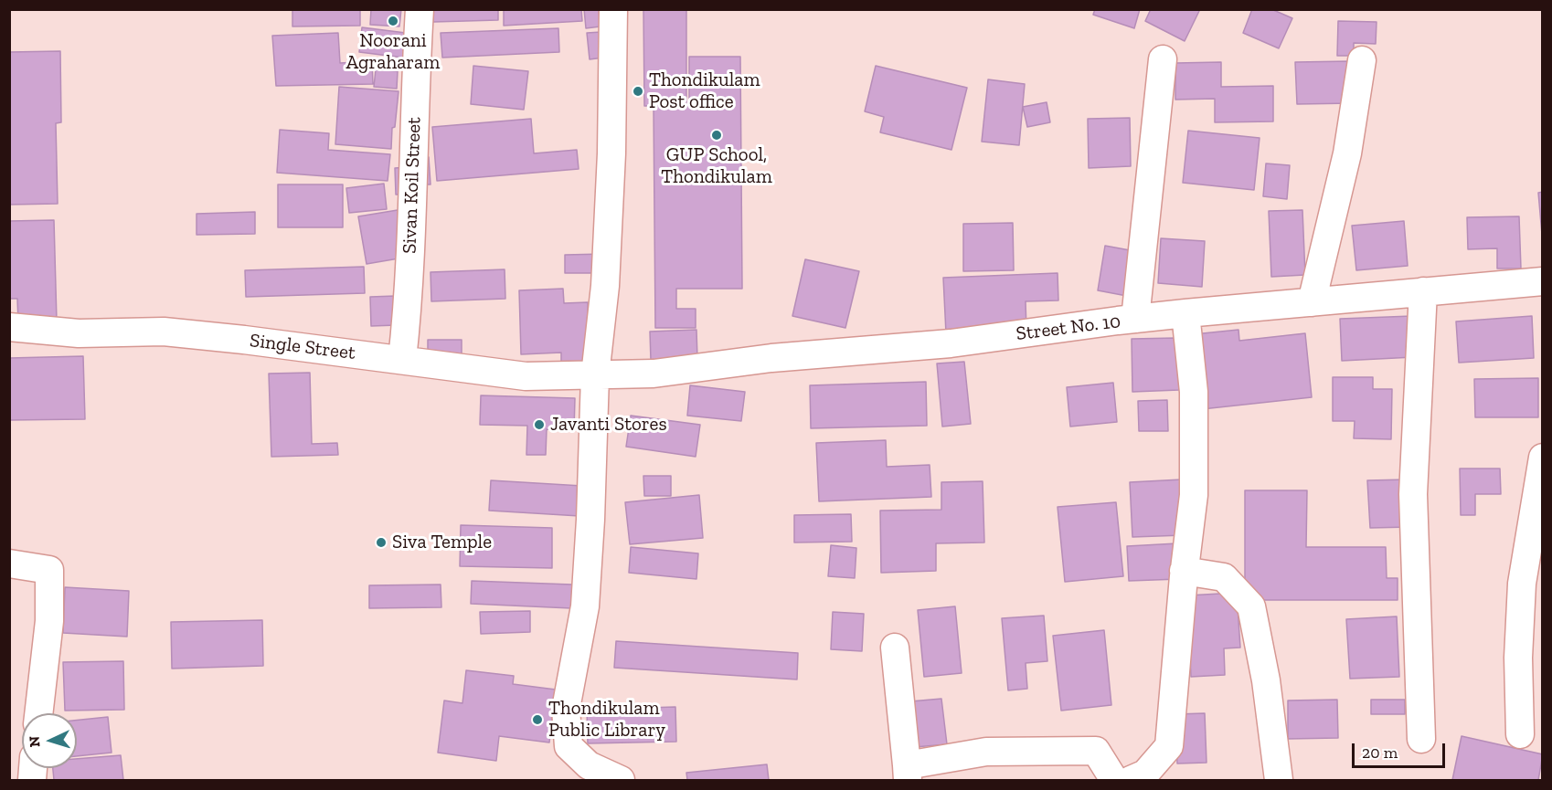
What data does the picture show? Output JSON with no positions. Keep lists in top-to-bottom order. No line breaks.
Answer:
{"streets":{"street":["Sivan Koil Street","Street No. 10","Single Street"]},"crossings":[["Sivan Koil Street","Single Street"],["Street No. 10","Single Street"]],"places":["Noorani Agraharam","Thondikulam Post office","GUP School, Thondikulam","Javanti Stores","Siva Temple","Thondikulam Public Library"],"scale_bar":"20 m","north":"left"}
